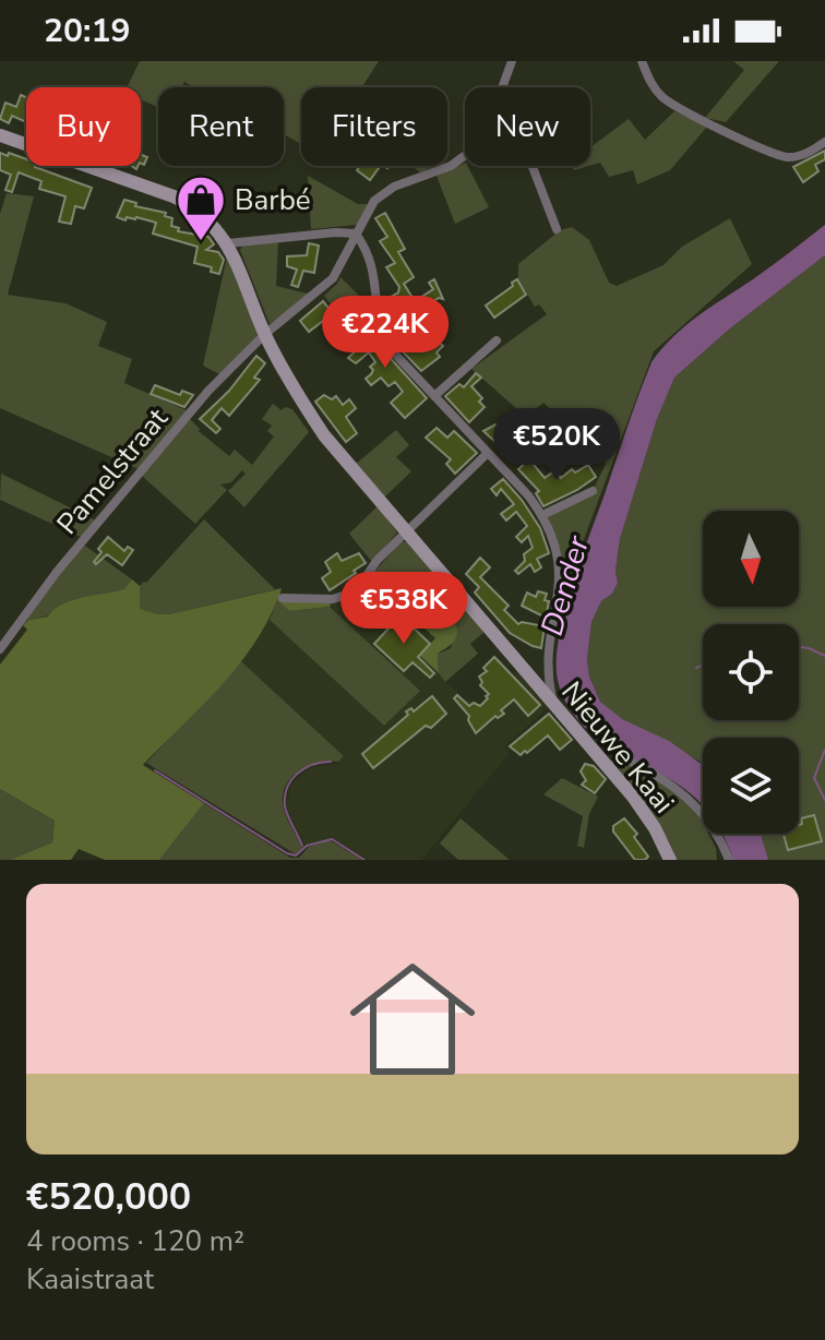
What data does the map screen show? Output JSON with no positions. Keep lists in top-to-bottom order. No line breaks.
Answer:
{"streets":{"main road":["Nieuwe Kaai"],"street":["Pamelstraat"]},"crossings":[["Pamelstraat","Nieuwe Kaai"]],"water":["Dender"],"places":{"shop":["Barbé"]},"north":"bottom","page":{"status":"20:19","chip":["Buy","Rent","Filters","New"],"price":["€224K","€520K","€538K"],"list":[{"name":"€520,000","note":"4 rooms · 120 m² · Kaaistraat"}]}}
